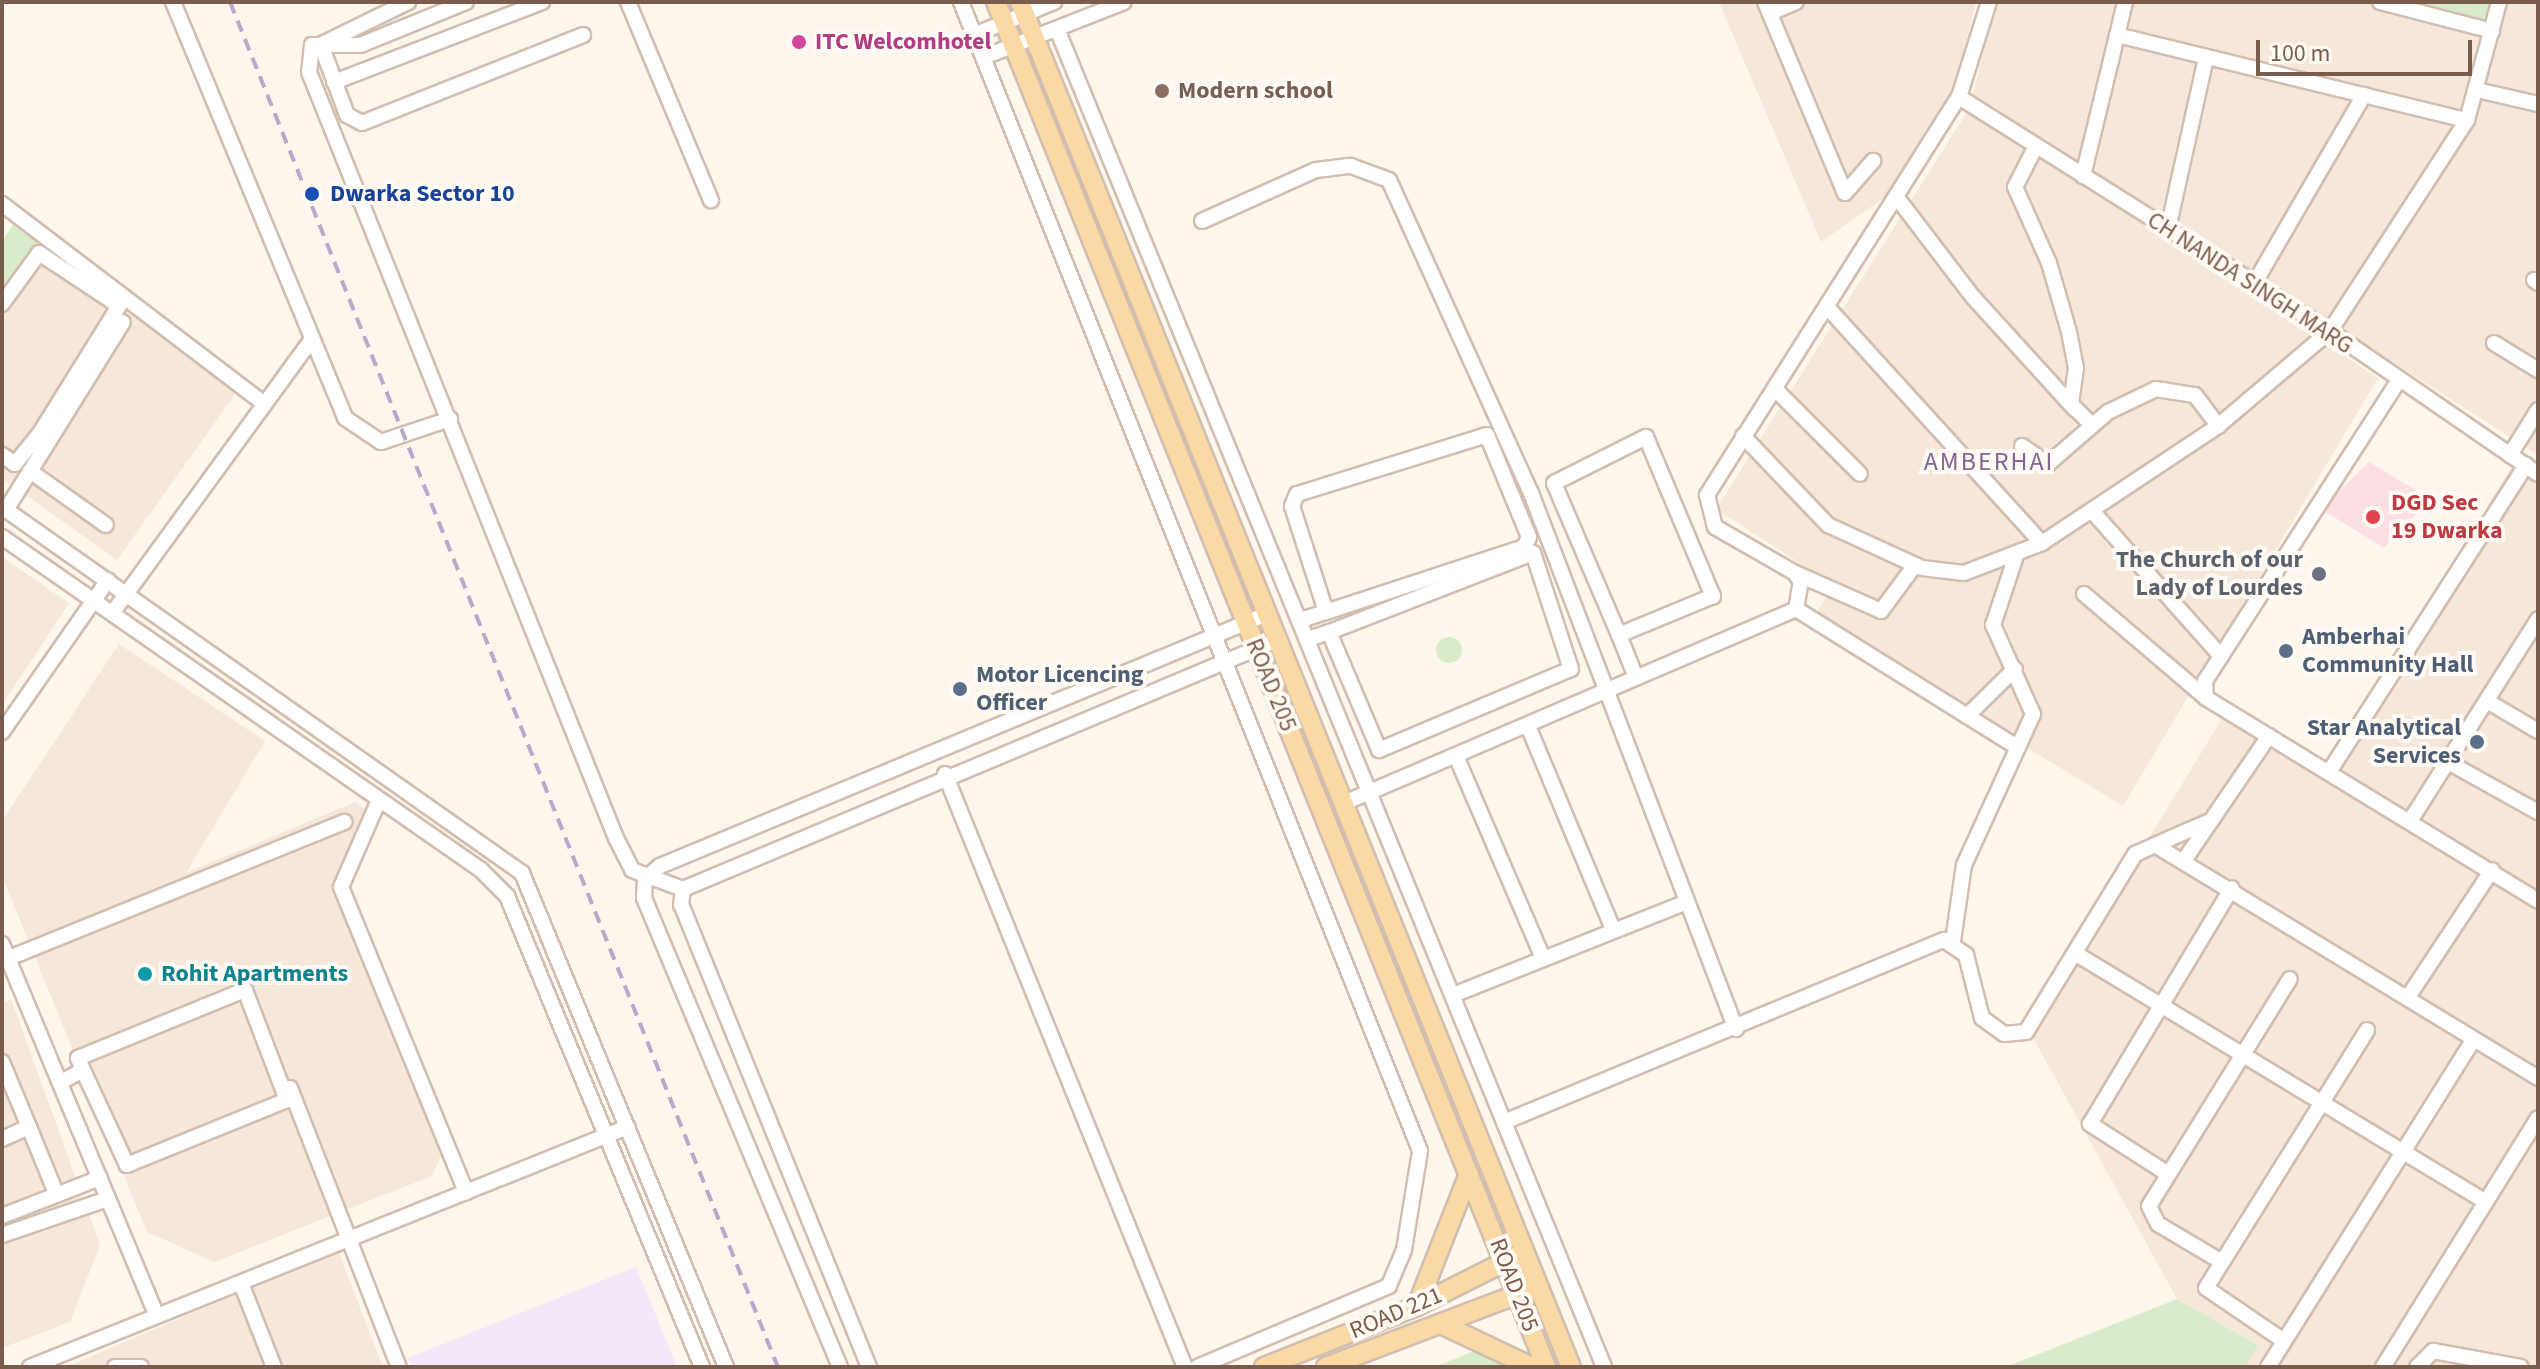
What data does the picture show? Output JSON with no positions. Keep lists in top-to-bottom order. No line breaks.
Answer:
{"streets":{"main road":["ROAD 205","ROAD 221"],"street":["CH NANDA SINGH MARG"]},"crossings":[["ROAD 205","ROAD 221"]],"districts":["AMBERHAI"],"places":["ITC Welcomhotel","Modern school","Dwarka Sector 10","DGD Sec 19 Dwarka","The Church of our Lady of Lourdes","Amberhai Community Hall","Motor Licencing Officer","Star Analytical Services","Rohit Apartments"],"scale_bar":"100 m"}
